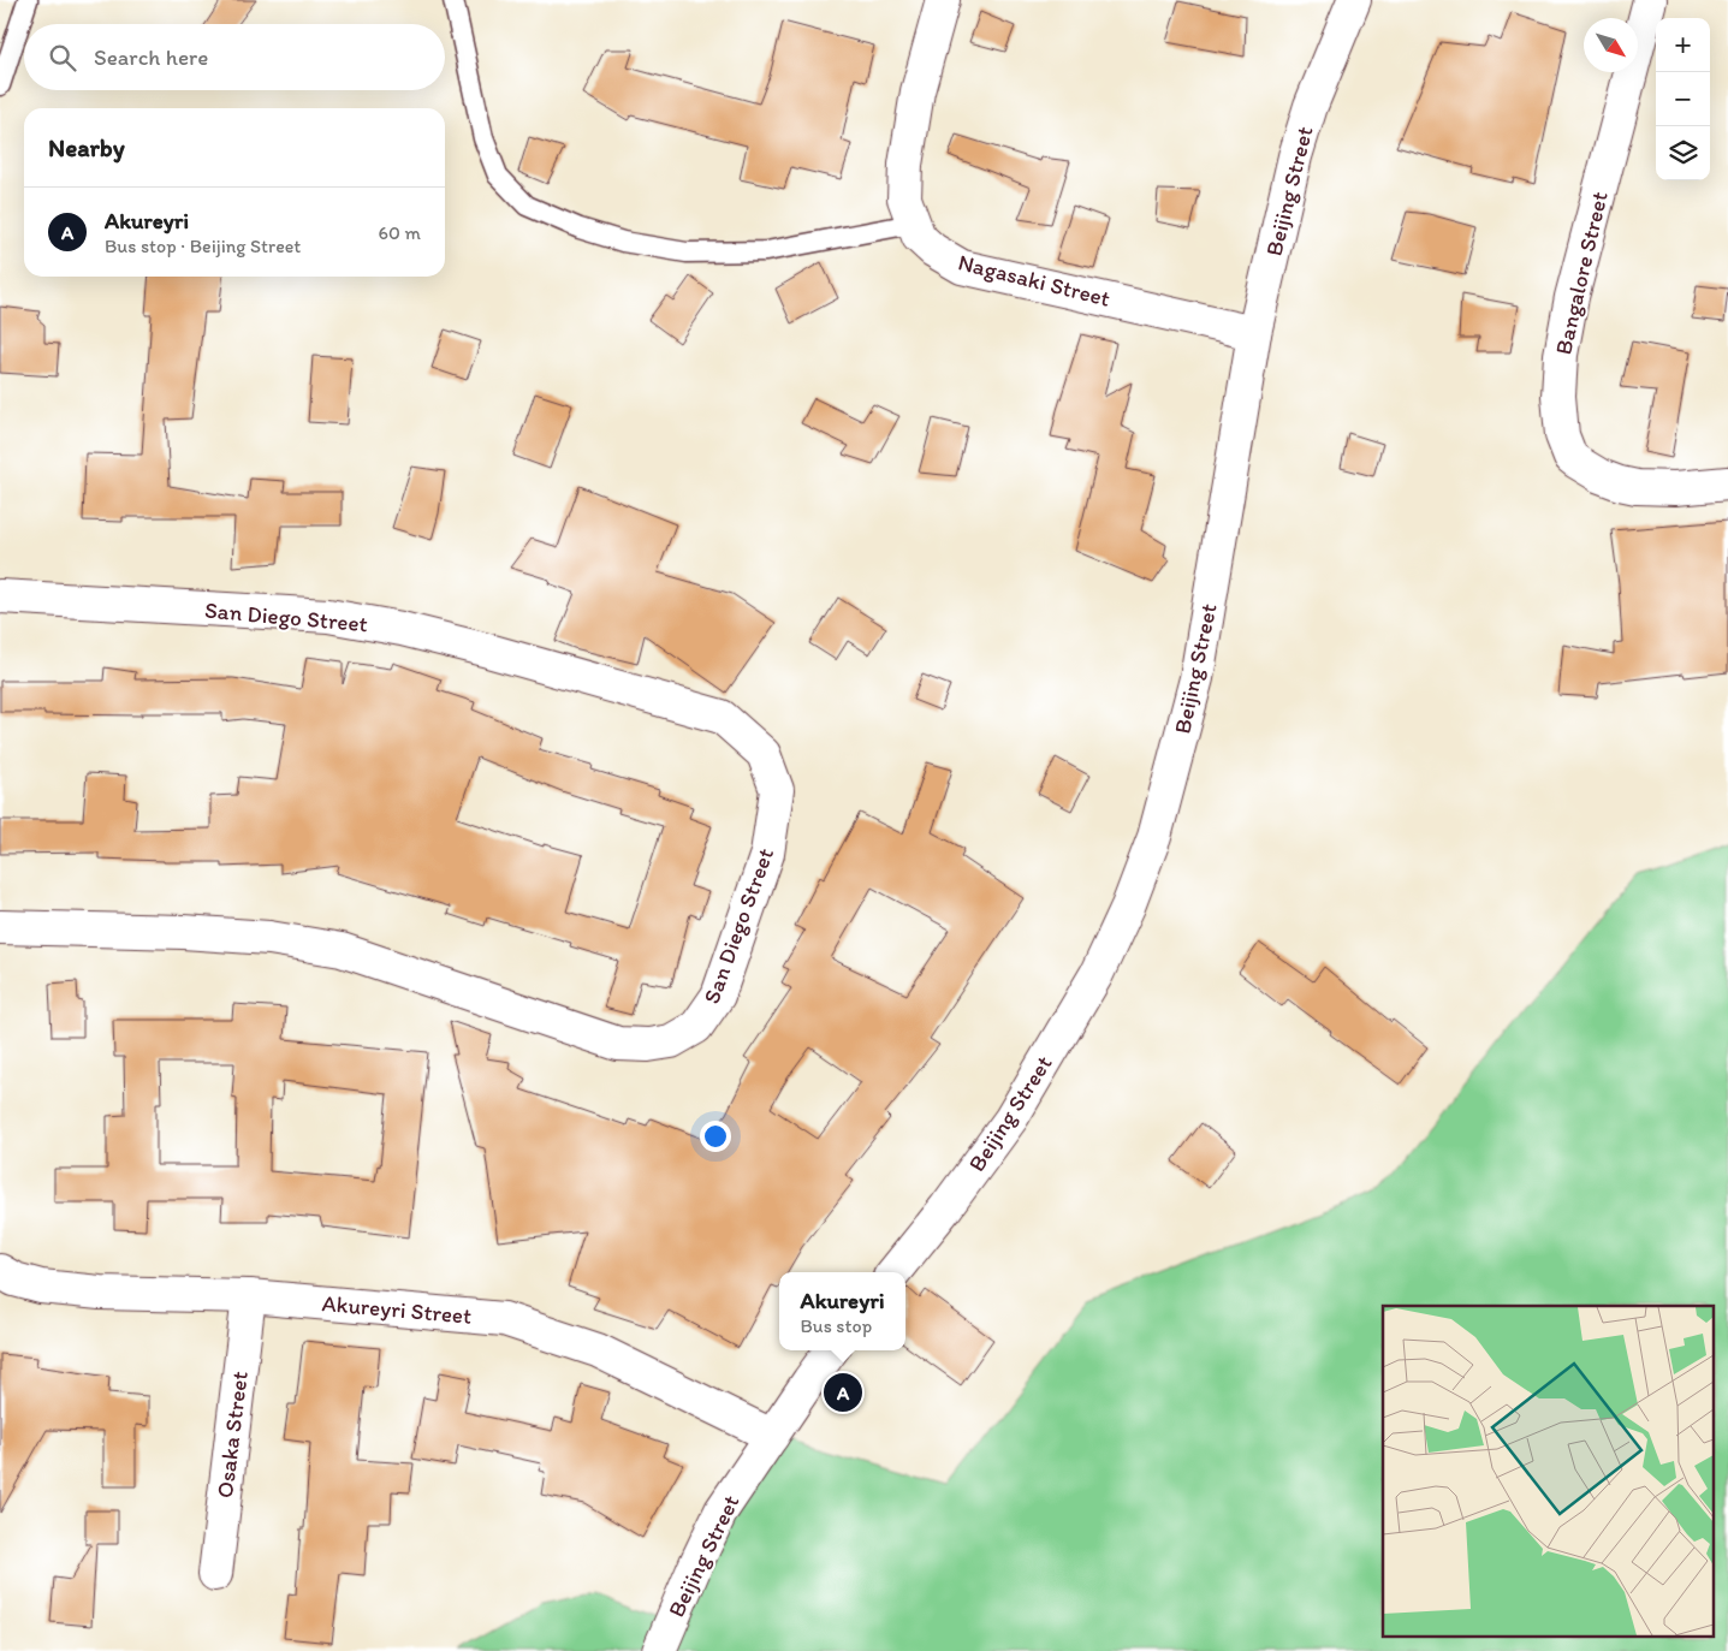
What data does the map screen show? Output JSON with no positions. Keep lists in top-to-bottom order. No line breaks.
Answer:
{"streets":{"street":["Beijing Street","Bangalore Street","Nagasaki Street","San Diego Street","Akureyri Street","Osaka Street"]},"crossings":[["Beijing Street","Nagasaki Street"],["Beijing Street","Akureyri Street"],["Akureyri Street","Osaka Street"]],"north":"bottom right","page":{"map_buttons":["+","−"],"search":"Search here","heading":"Nearby","list":[{"mark":"A","name":"Akureyri","note":"Bus stop · Beijing Street","value":"60 m"}],"popup":["Akureyri","Bus stop"],"pins":"A"}}
